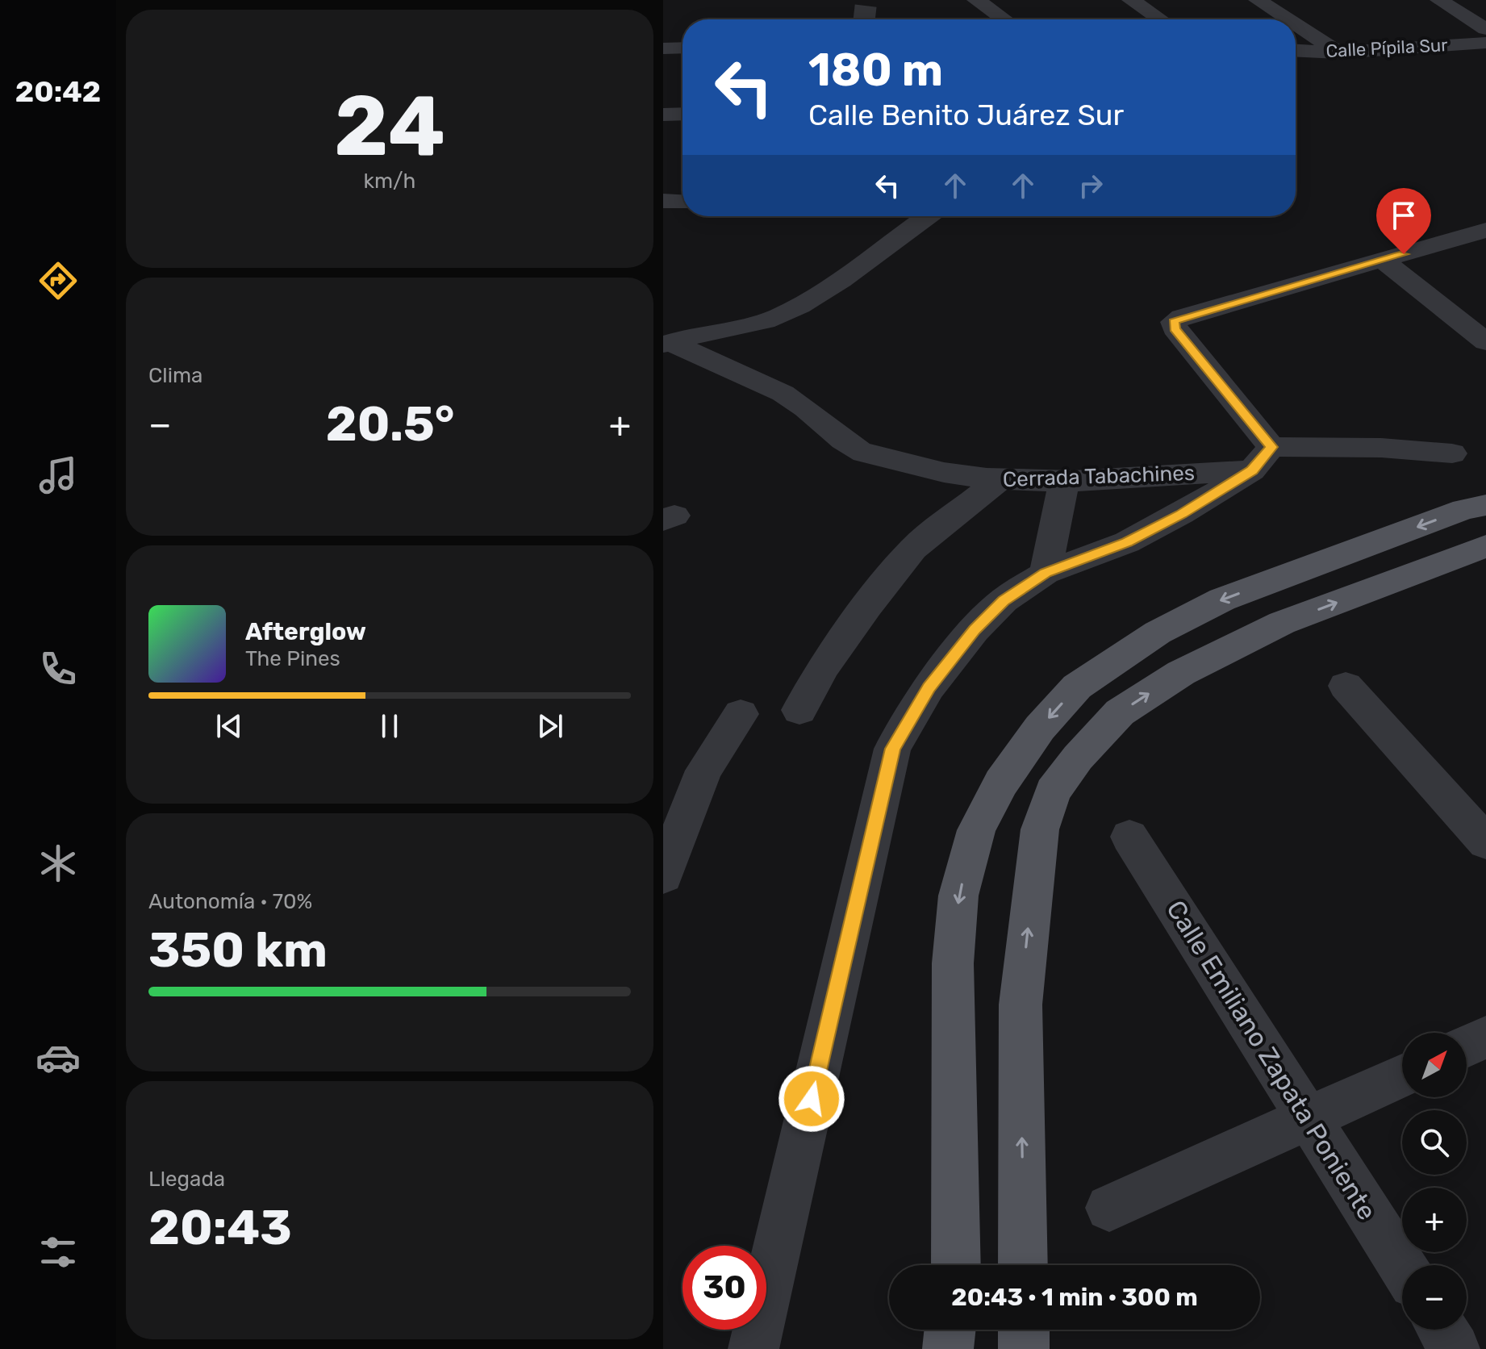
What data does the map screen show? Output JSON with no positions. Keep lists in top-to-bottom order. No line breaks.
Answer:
{"streets":{"street":["Calle Pípila Sur","Cerrada Tabachines","Calle Emiliano Zapata Poniente"]},"north":"top right","page":{"tabs":"20:42","tile":[["24","km/h"],"Clima",["Autonomía · 70%","350 km"],["Llegada","20:43"]],"turn":["180 m","Calle Benito Juárez Sur"],"heat":["−","20.5°","+"],"song":["Afterglow","The Pines"],"map_buttons":["+","−"],"limit":"30","trip":"20:43 · 1 min · 300 m"}}
